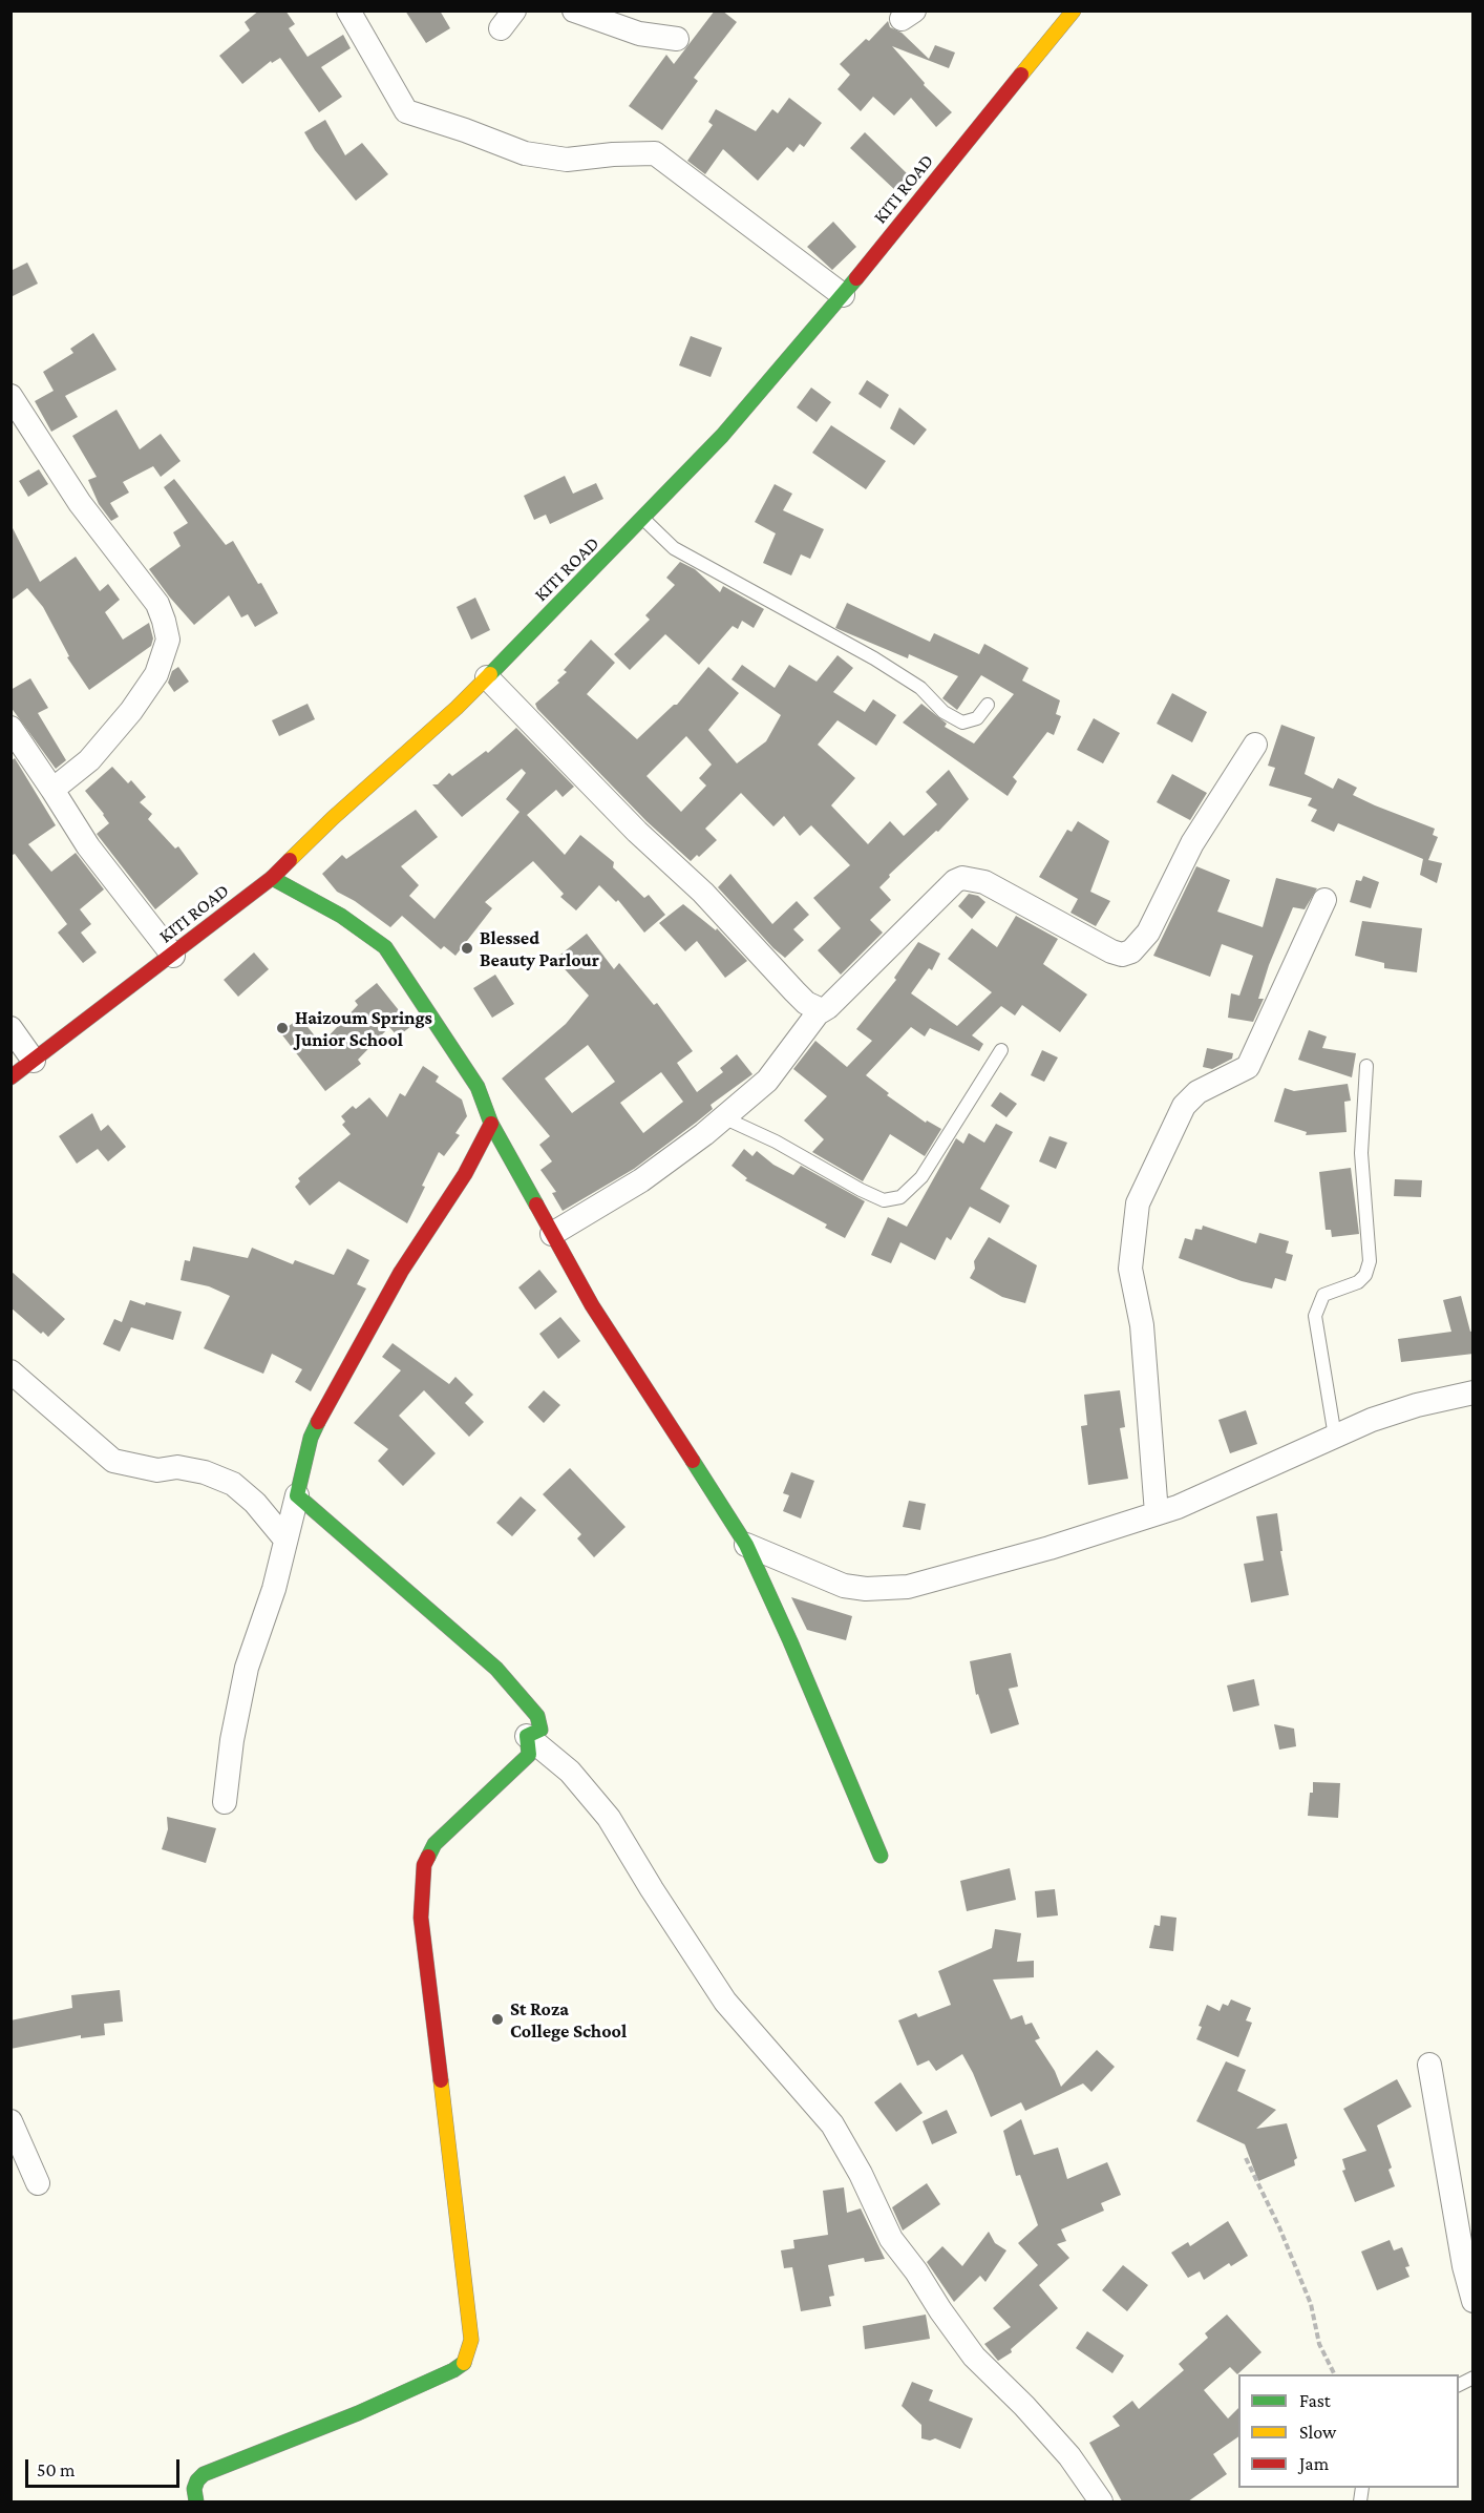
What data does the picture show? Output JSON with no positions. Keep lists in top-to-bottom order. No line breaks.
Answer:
{"streets":{"street":["KITI ROAD"]},"places":["Blessed Beauty Parlour","Haizoum Springs Junior School","St Roza College School"],"legend":["Fast","Slow","Jam"],"scale_bar":"50 m"}
